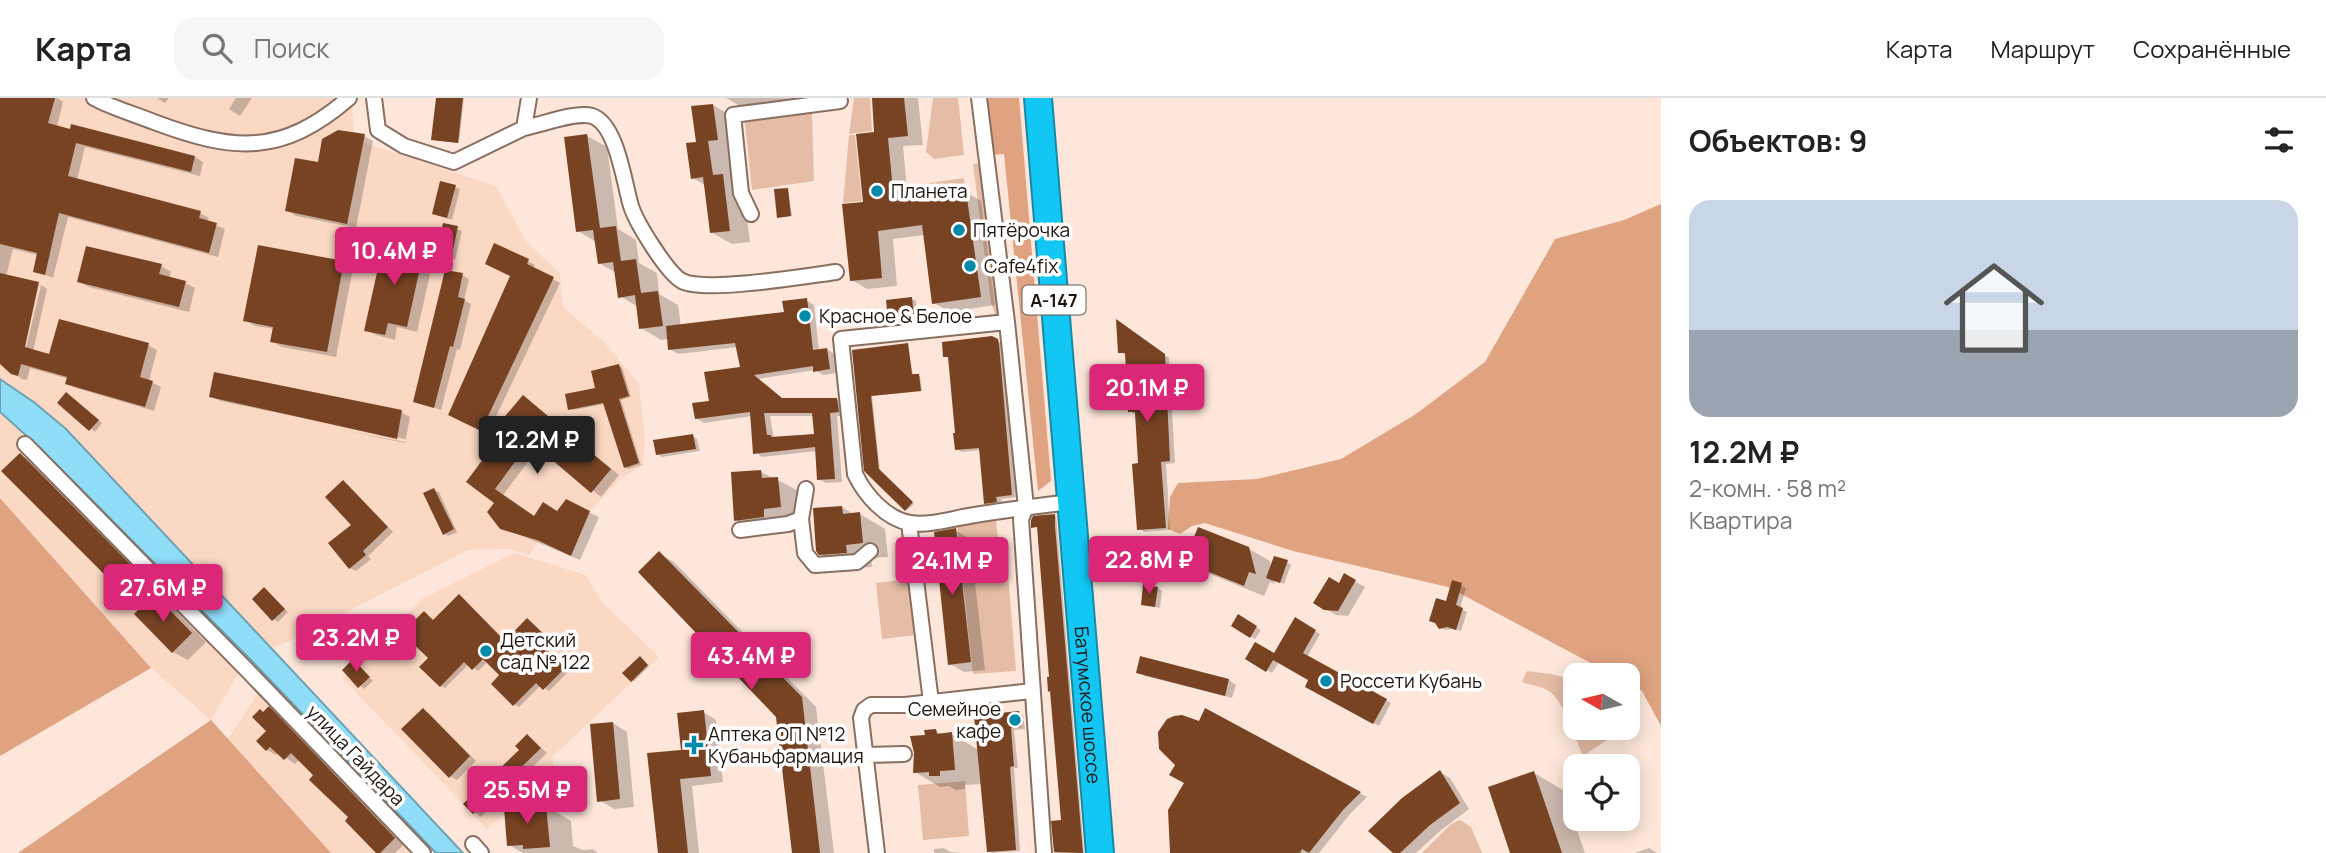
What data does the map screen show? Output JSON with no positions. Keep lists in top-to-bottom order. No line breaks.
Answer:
{"streets":{"highway":["А-147","Батумское шоссе"],"street":["улица Гайдара"]},"places":{"other":["Планета","Пятёрочка","Cafe4fix","Красное & Белое","Детский сад № 122","Россети Кубань","Семейное кафе"],"health":["Аптека ОП №12 Кубаньфармация"]},"north":"left","page":{"header":"Карта","search":"Поиск","nav":["Карта","Маршрут","Сохранённые"],"heading":"Объектов: 9","list":[{"name":"12.2M ₽","note":"2-комн. · 58 m² · Квартира"}],"price":["10.4M ₽","20.1M ₽","12.2M ₽","22.8M ₽","24.1M ₽","27.6M ₽","23.2M ₽","43.4M ₽","25.5M ₽"]}}
